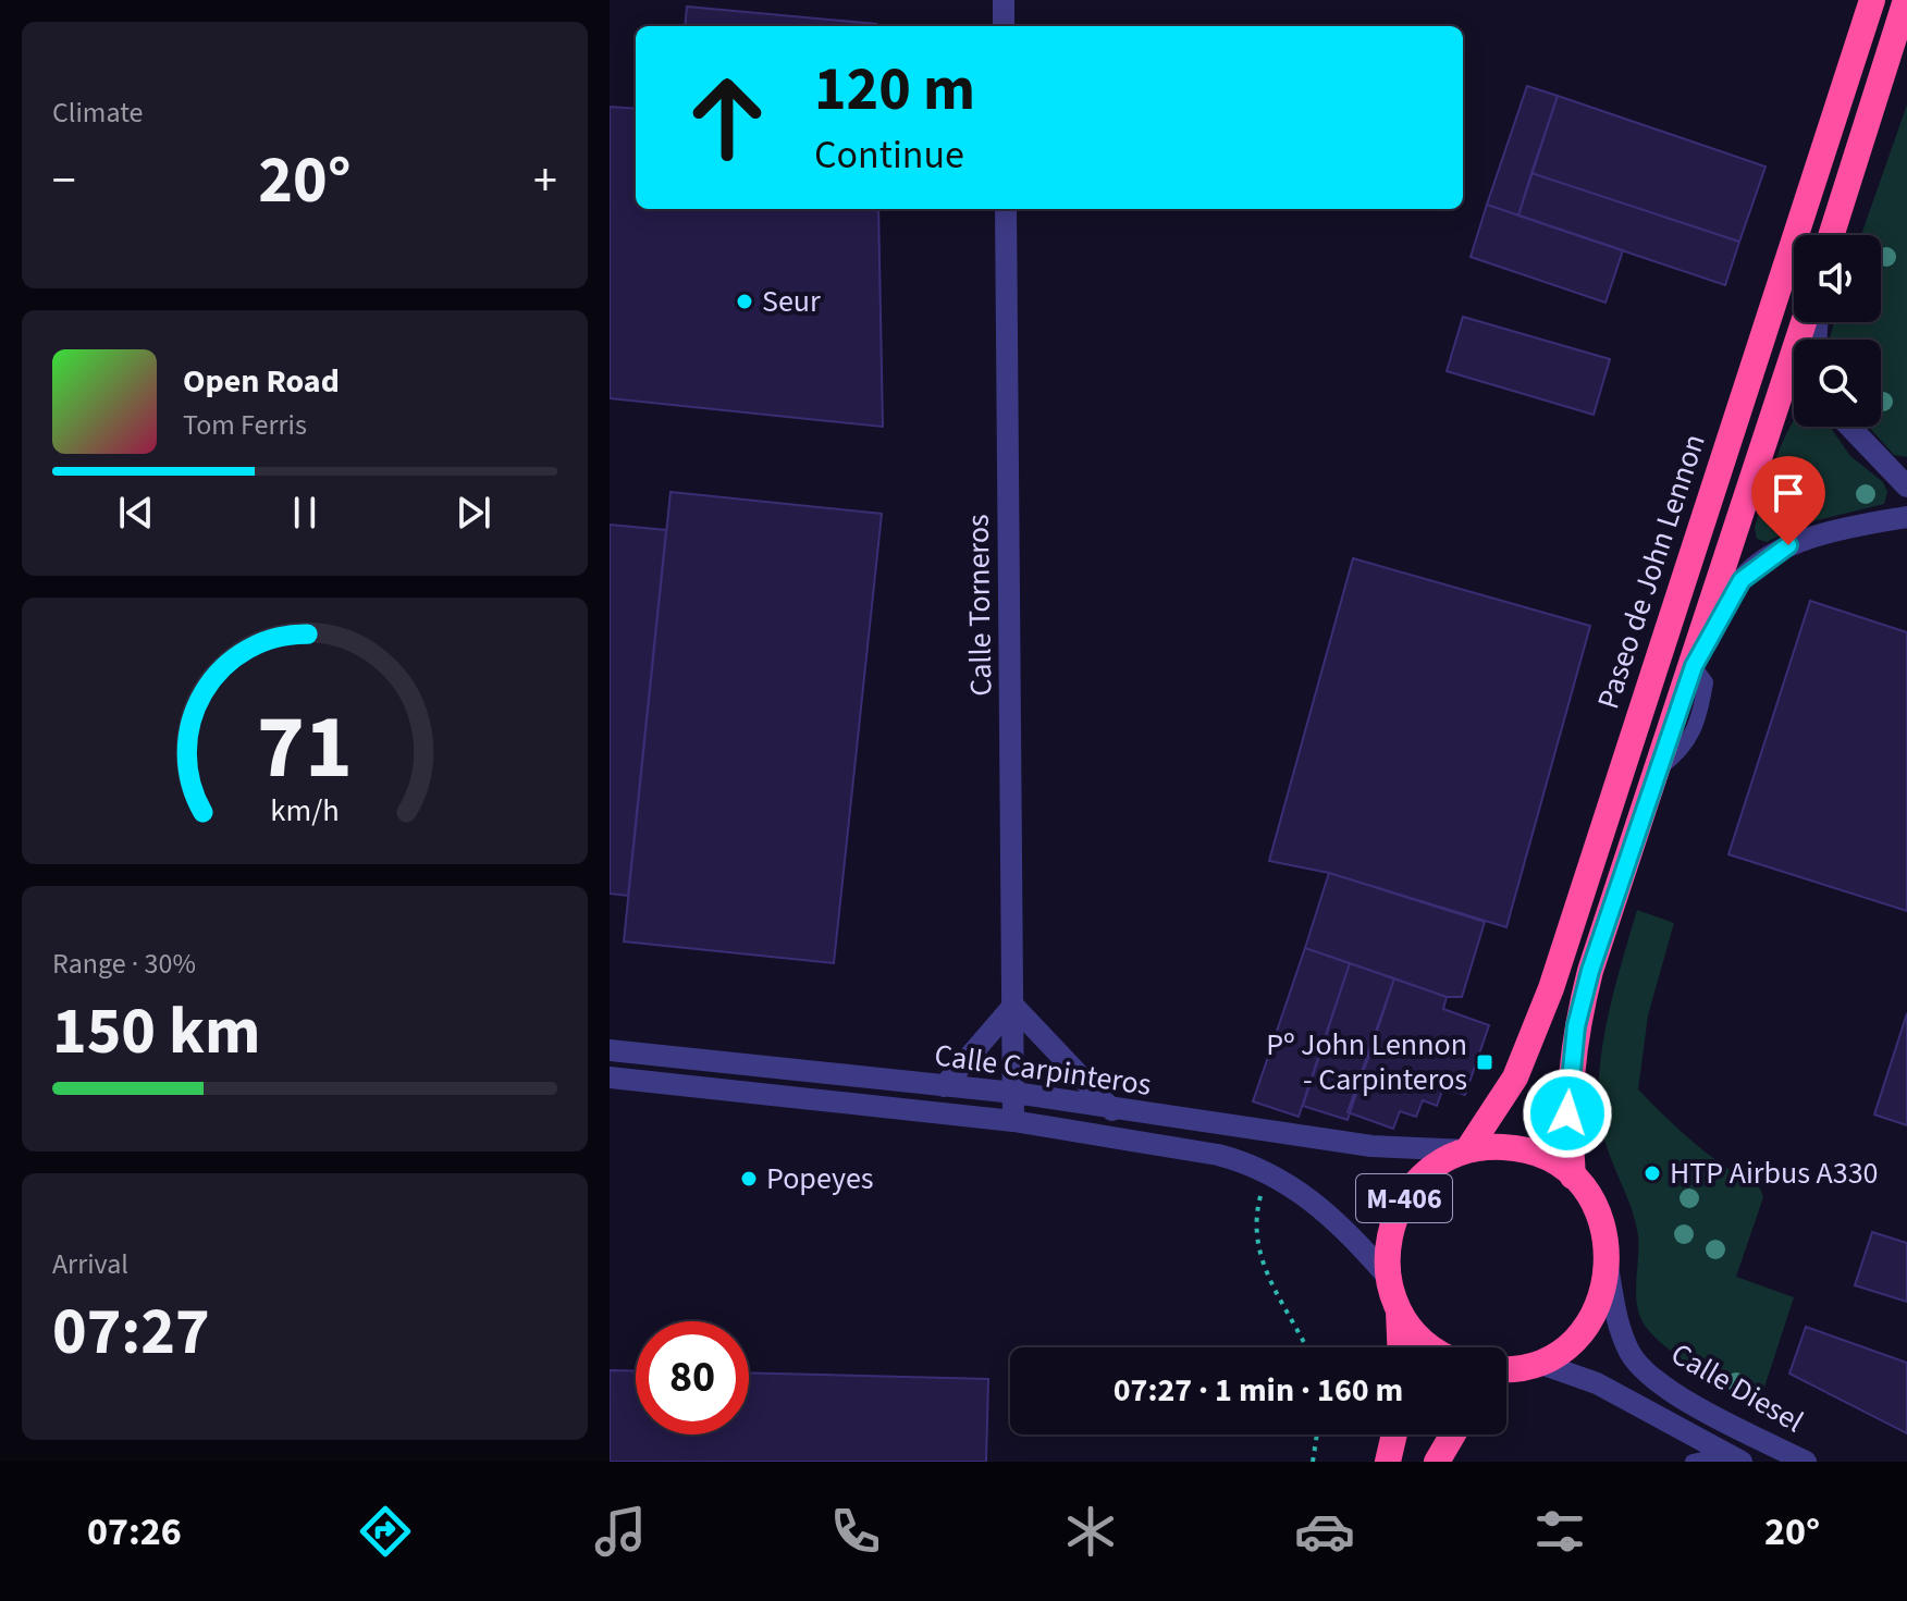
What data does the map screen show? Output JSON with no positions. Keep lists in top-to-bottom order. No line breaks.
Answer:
{"streets":{"highway":["Paseo de John Lennon","M-406"],"street":["Calle Torneros","Calle Carpinteros","Calle Diesel"]},"crossings":[["Paseo de John Lennon","Calle Carpinteros"],["Paseo de John Lennon","M-406"],["Calle Torneros","Calle Carpinteros"],["Calle Carpinteros","M-406"],["M-406","Calle Diesel"]],"places":{"other":["Seur","HTP Airbus A330","Popeyes"],"transit":["Pº John Lennon - Carpinteros"]},"page":{"tile":["Climate",["Range · 30%","150 km"],["Arrival","07:27"]],"turn":["120 m","Continue"],"heat":["−","20°","+"],"song":["Open Road","Tom Ferris"],"limit":"80","trip":"07:27 · 1 min · 160 m","tabs":["07:26","20°"],"gauge":["71","km/h"]}}
